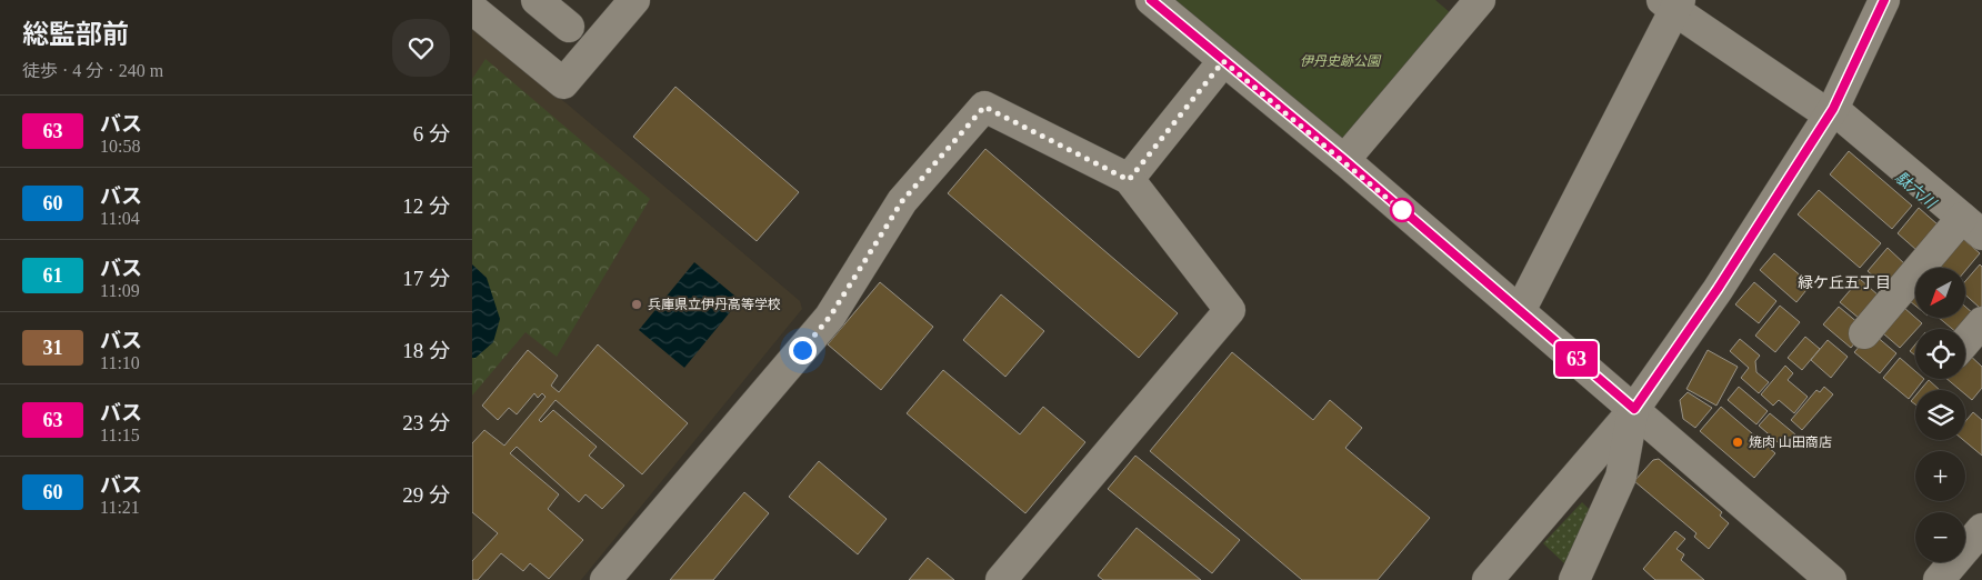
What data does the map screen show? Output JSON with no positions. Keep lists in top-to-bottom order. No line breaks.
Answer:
{"districts":["緑ケ丘五丁目"],"water":["駄六川"],"parks":["伊丹史跡公園"],"places":["兵庫県立伊丹高等学校","焼肉 山田商店"],"lines":["bus line 63"],"north":"bottom left","page":{"heading":["総監部前","徒歩 · 4 分 · 240 m"],"on_map":"63","list":[{"mark":"63","name":"バス","note":"10:58","value":"6 分"},{"mark":"60","name":"バス","note":"11:04","value":"12 分"},{"mark":"61","name":"バス","note":"11:09","value":"17 分"},{"mark":"31","name":"バス","note":"11:10","value":"18 分"},{"mark":"63","name":"バス","note":"11:15","value":"23 分"},{"mark":"60","name":"バス","note":"11:21","value":"29 分"}],"map_buttons":["+","−"]}}
